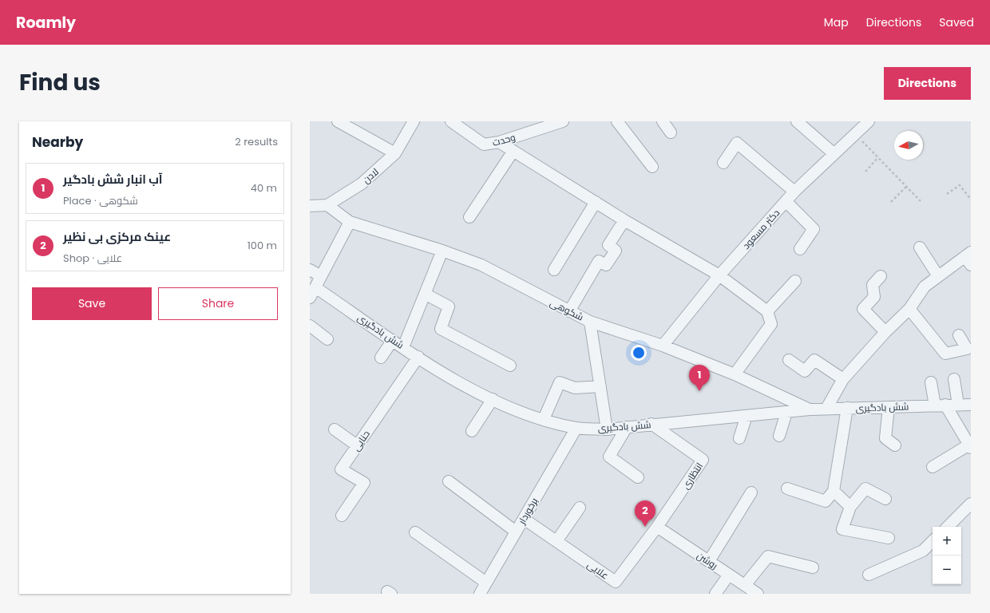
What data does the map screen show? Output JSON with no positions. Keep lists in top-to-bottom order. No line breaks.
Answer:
{"streets":{"street":["وحدت","لادن","دکتر مسعود","شکوهی","شش بادگیری","حنایی","انتظاری","برخوردار","روشن","علایی"]},"crossings":[["لادن","شکوهی"],["دکتر مسعود","شکوهی"],["شکوهی","شش بادگیری"],["شش بادگیری","حنایی"],["شش بادگیری","انتظاری"],["شش بادگیری","برخوردار"],["انتظاری","روشن"],["انتظاری","علایی"],["برخوردار","علایی"],["روشن","علایی"]],"north":"left","page":{"header":"Roamly","nav":["Map","Directions","Saved"],"title":"Find us","buttons":["Directions",["Save","Share"]],"heading":["Nearby","2 results"],"list":[{"mark":"1","name":"آب انبار شش بادگیر","note":"Place · شکوهی","value":"40 m"},{"mark":"2","name":"عینک مرکزی بی نظیر","note":"Shop · علایی","value":"100 m"}],"pins":["1","2"],"map_buttons":["+","−"]}}
